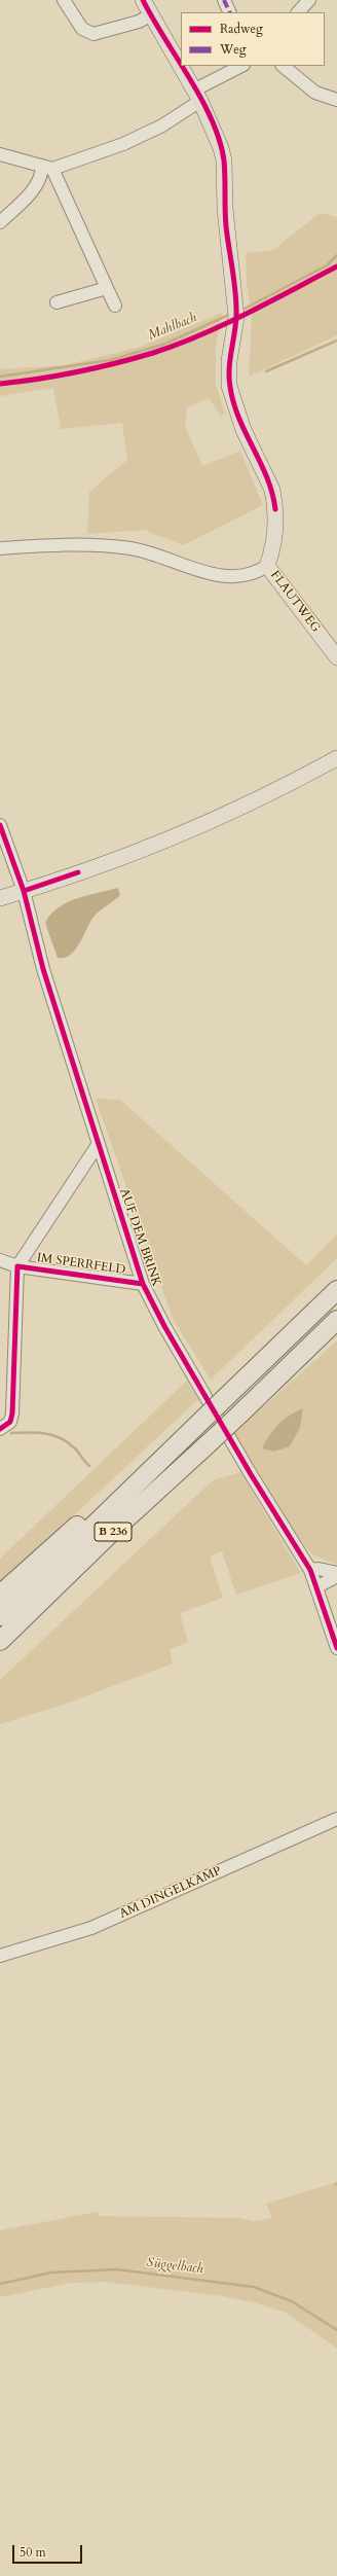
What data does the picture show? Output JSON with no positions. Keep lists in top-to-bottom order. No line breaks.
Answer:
{"streets":{"highway":["B 236"],"main road":["FLAUTWEG"],"street":["AUF DEM BRINK","IM SPERRFELD","AM DINGELKAMP"]},"crossings":[["AUF DEM BRINK","IM SPERRFELD"]],"water":["Mahlbach","Süggelbach"],"legend":["Radweg","Weg"],"scale_bar":"50 m"}
